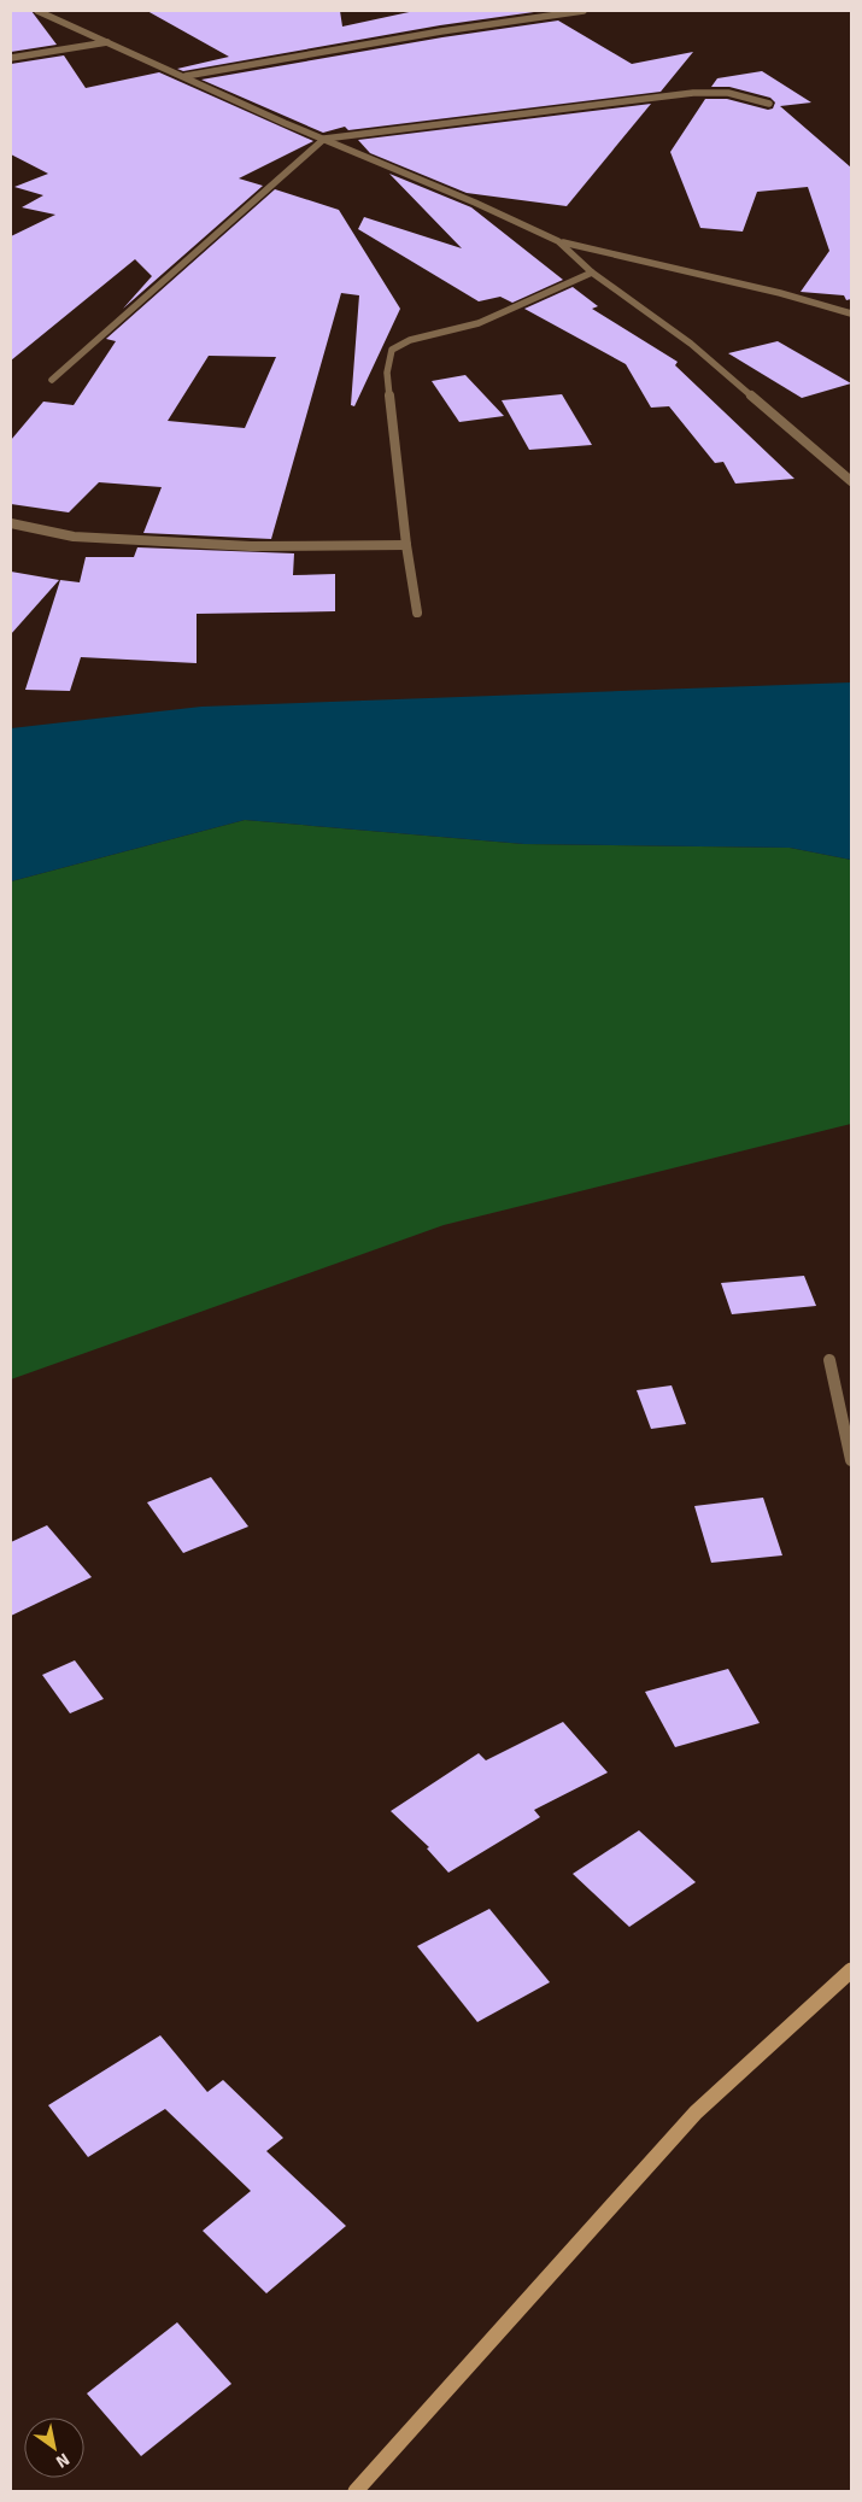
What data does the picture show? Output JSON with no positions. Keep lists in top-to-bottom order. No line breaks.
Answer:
{"north":"bottom right"}
